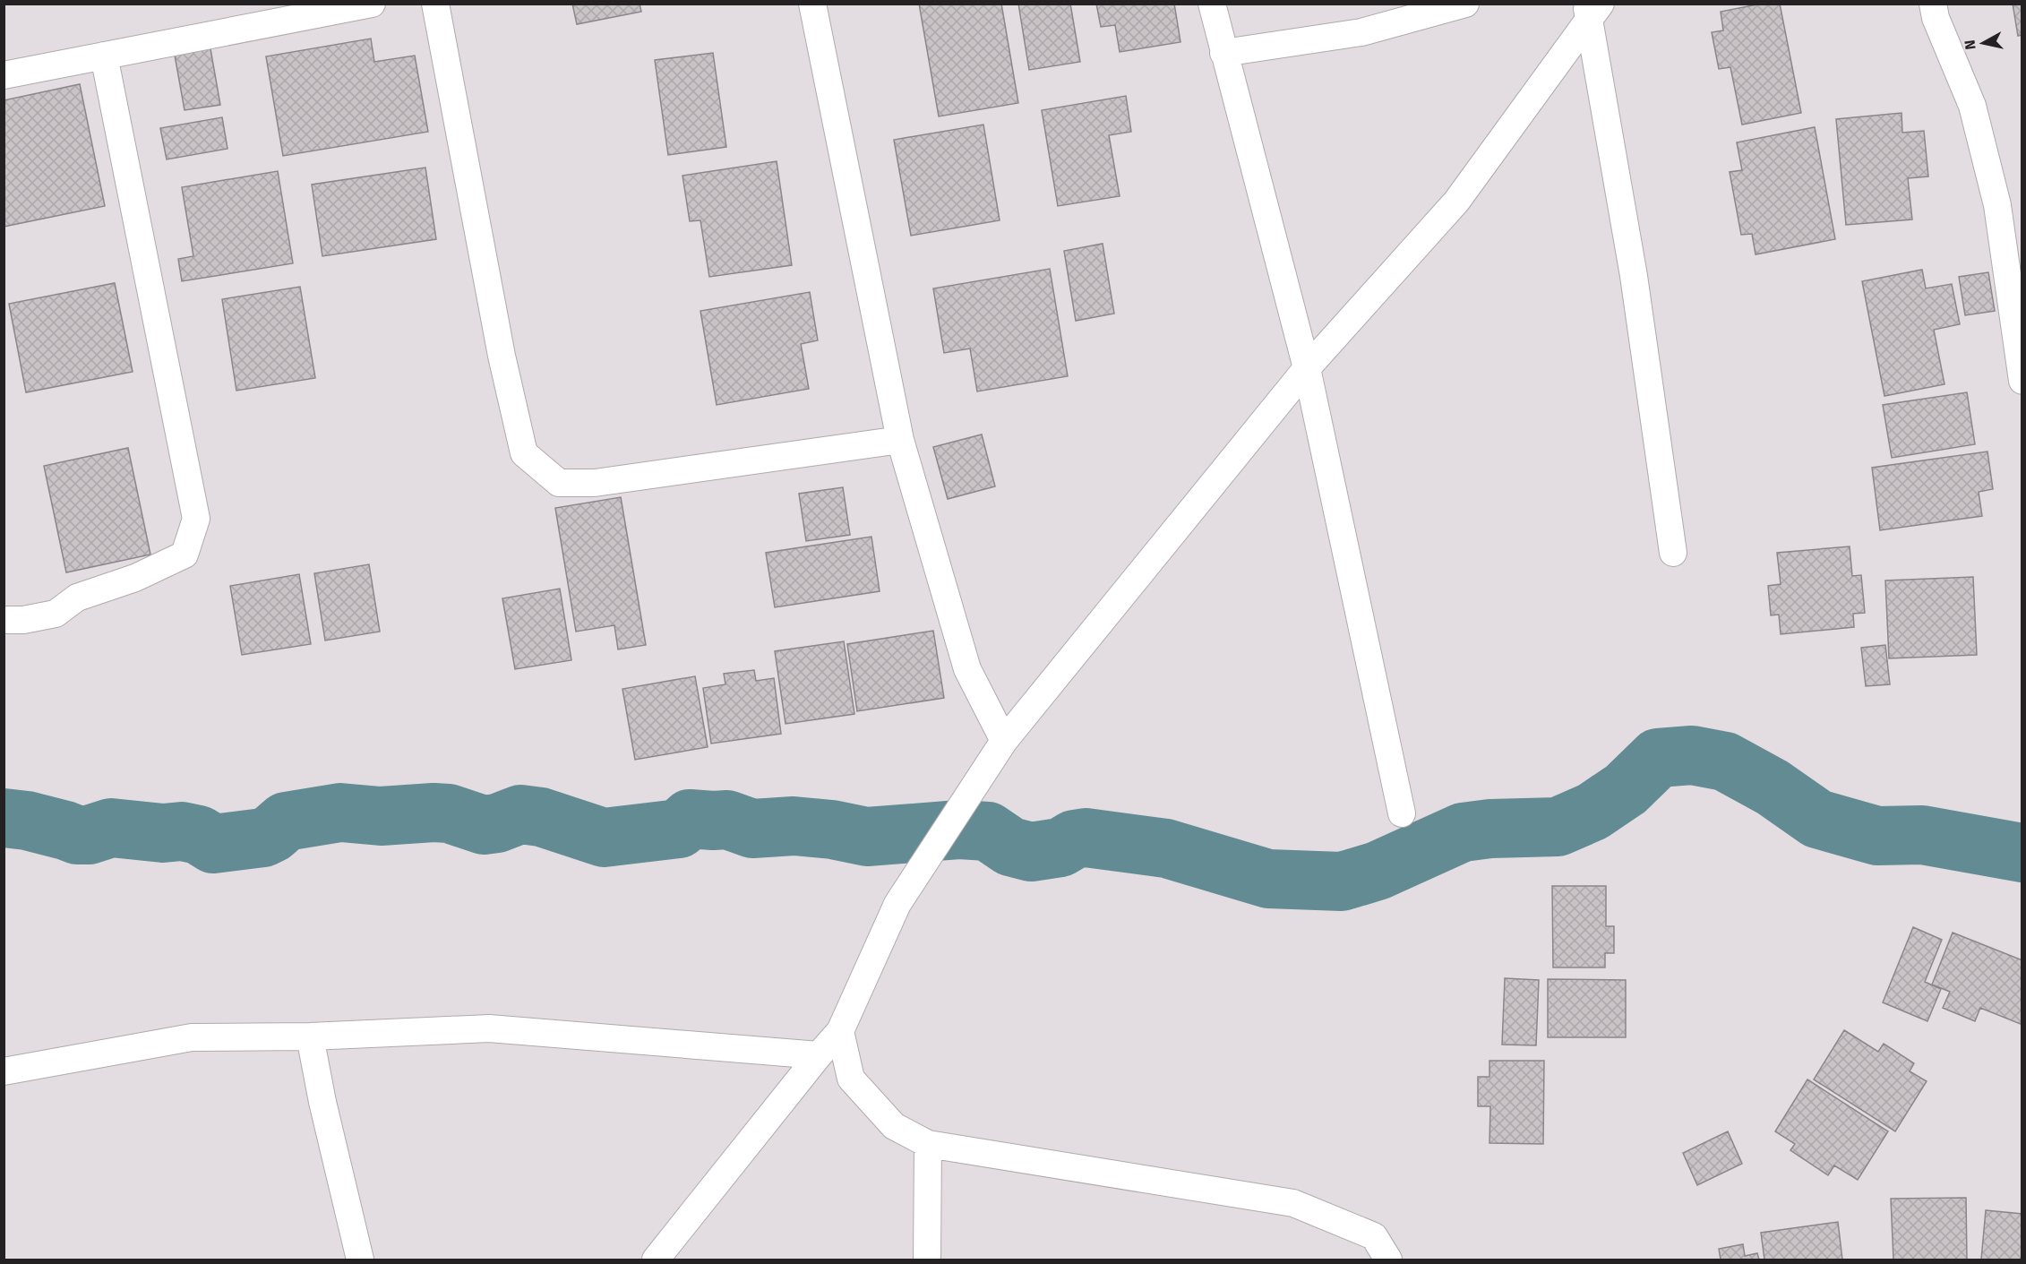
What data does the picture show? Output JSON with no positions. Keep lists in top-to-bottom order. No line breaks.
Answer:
{"north":"left"}
